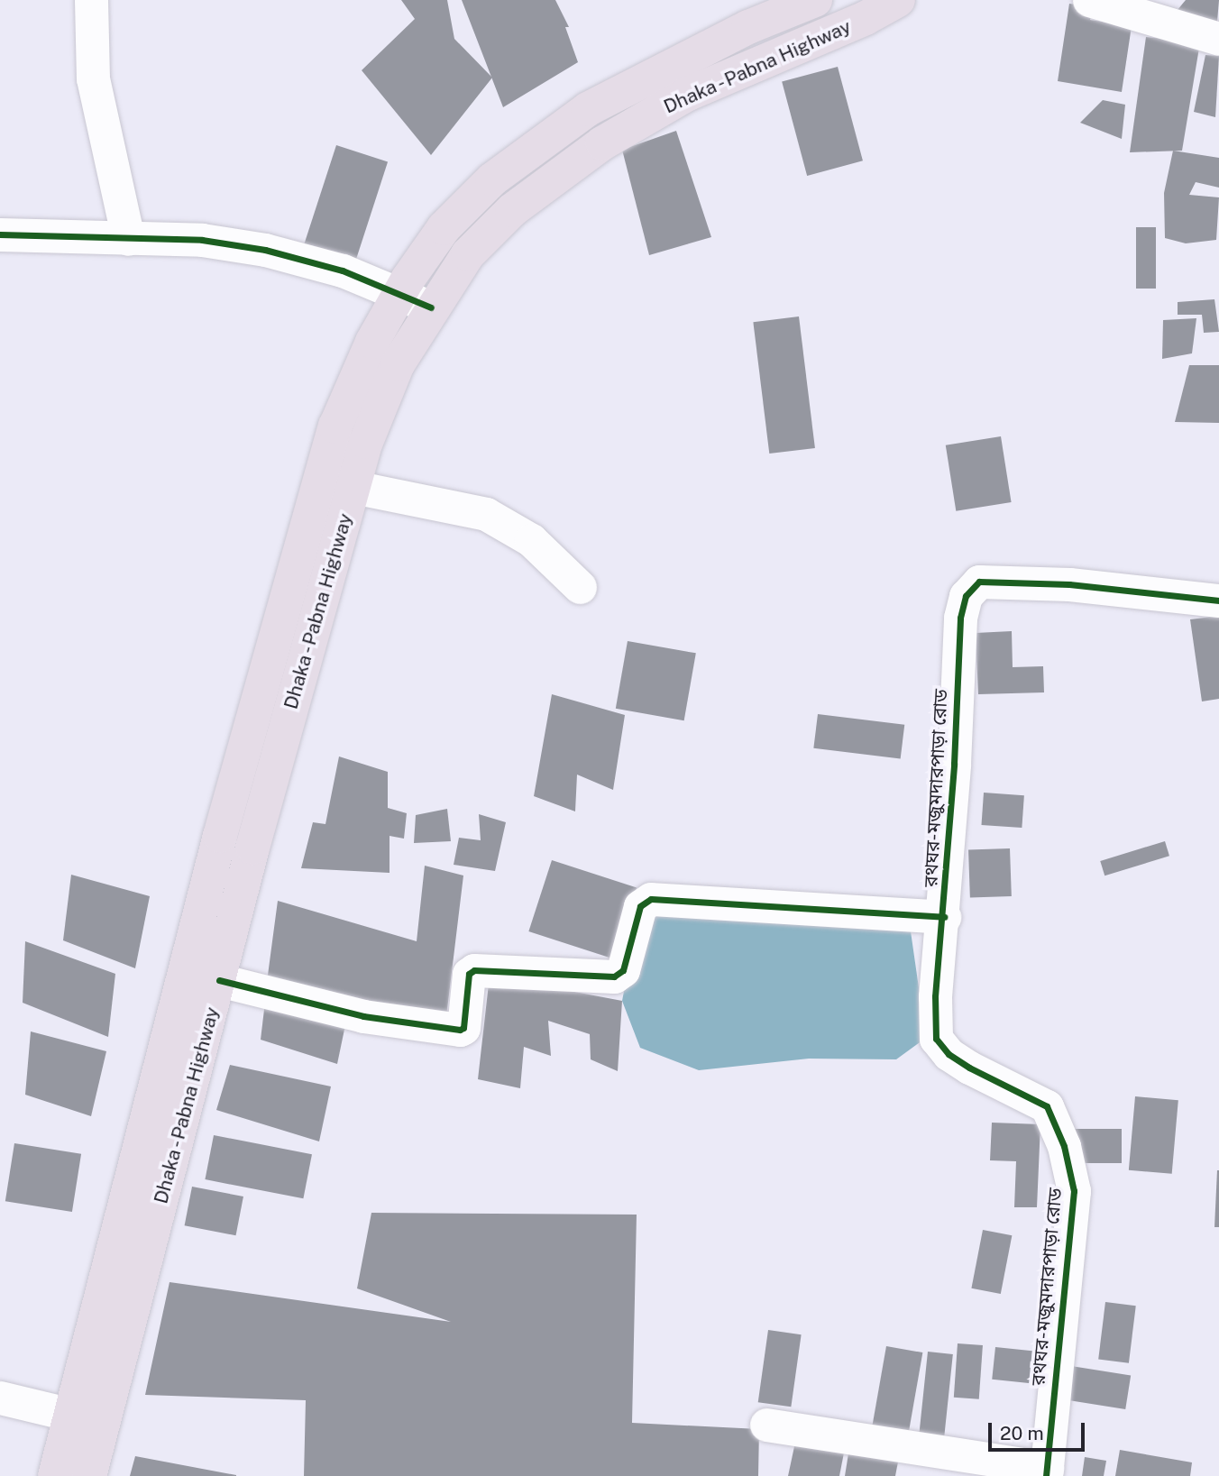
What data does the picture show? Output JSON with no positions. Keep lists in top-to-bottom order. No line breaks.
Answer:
{"streets":{"highway":["Dhaka - Pabna Highway"],"street":["রথঘর-মজুমদারপাড়া রোড"]},"scale_bar":"20 m"}
